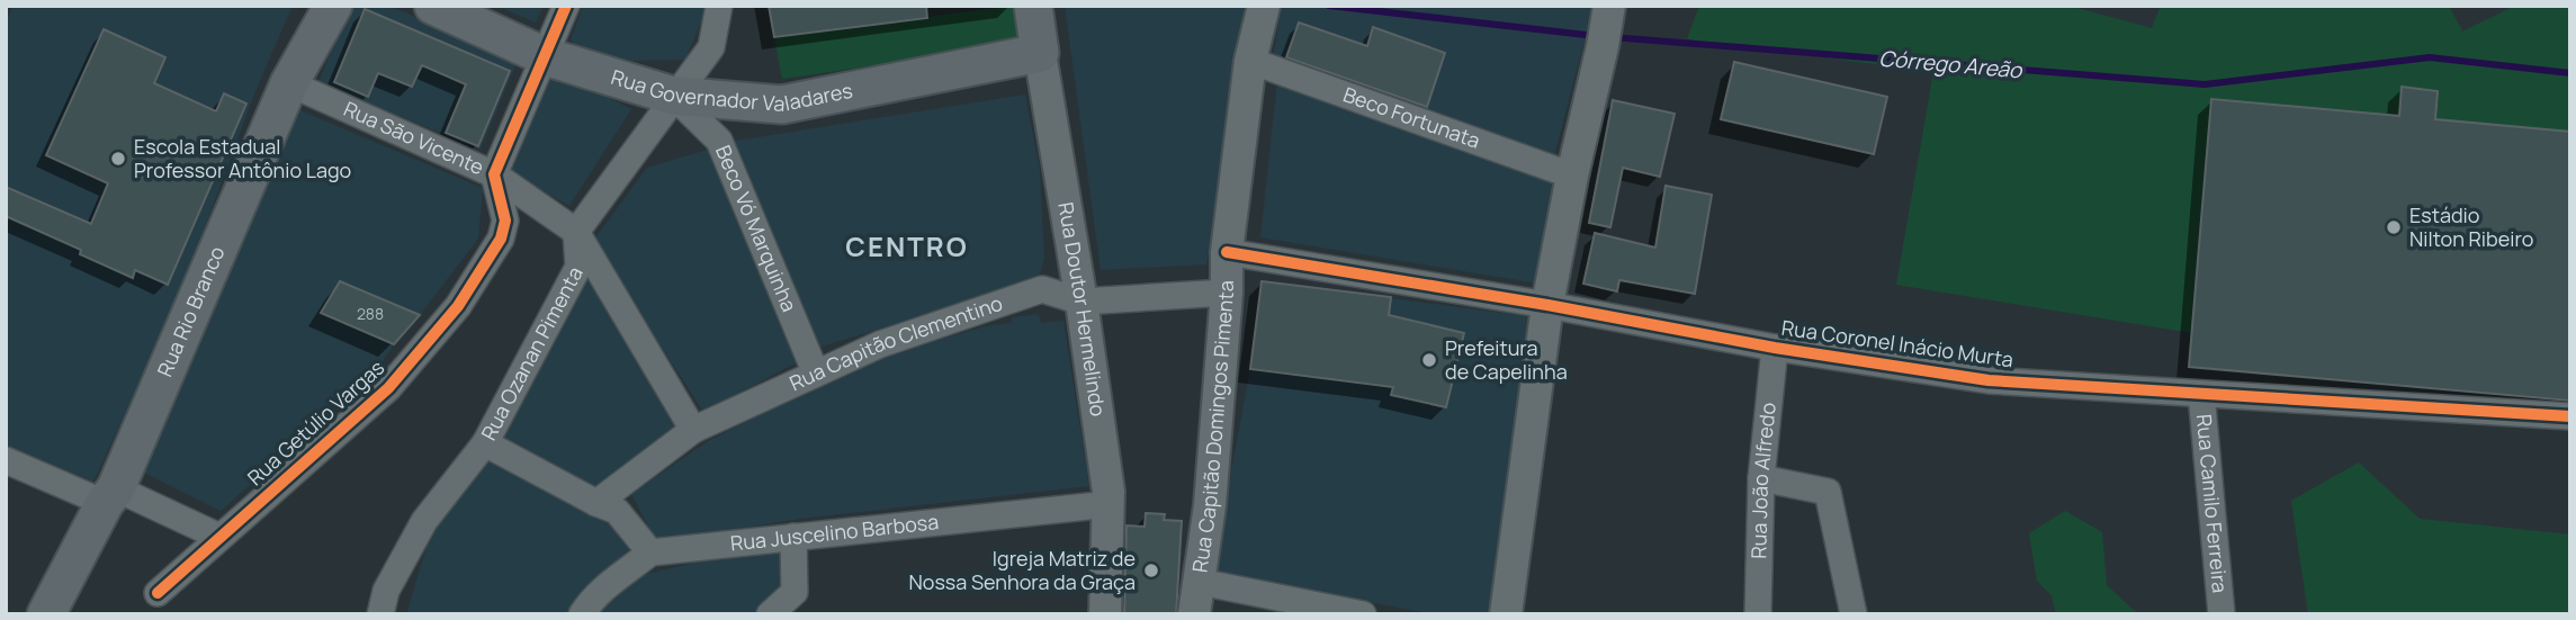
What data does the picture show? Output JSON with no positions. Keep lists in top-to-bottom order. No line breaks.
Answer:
{"streets":{"main road":["Rua Governador Valadares","Rua Doutor Hermelindo","Rua Rio Branco"],"street":["Beco Fortunata","Rua São Vicente","Beco Vó Marquinha","Rua Capitão Clementino","Rua Coronel Inácio Murta","Rua Ozanan Pimenta","Rua Getúlio Vargas","Rua Capitão Domingos Pimenta","Rua João Alfredo","Rua Camilo Ferreira","Rua Juscelino Barbosa"]},"crossings":[["Rua Governador Valadares","Beco Vó Marquinha"],["Rua Governador Valadares","Rua Doutor Hermelindo"],["Beco Fortunata","Rua Capitão Domingos Pimenta"],["Rua São Vicente","Rua Rio Branco"],["Rua São Vicente","Rua Capitão Clementino"],["Rua São Vicente","Rua Ozanan Pimenta"],["Rua São Vicente","Rua Getúlio Vargas"],["Beco Vó Marquinha","Rua Capitão Clementino"],["Rua Doutor Hermelindo","Rua Capitão Clementino"],["Rua Doutor Hermelindo","Rua Juscelino Barbosa"],["Rua Capitão Clementino","Rua Capitão Domingos Pimenta"],["Rua Coronel Inácio Murta","Rua Capitão Domingos Pimenta"],["Rua Coronel Inácio Murta","Rua João Alfredo"],["Rua Coronel Inácio Murta","Rua Camilo Ferreira"]],"districts":["CENTRO"],"water":["Córrego Areão"],"places":["Escola Estadual Professor Antônio Lago","Estádio Nilton Ribeiro","Prefeitura de Capelinha","Igreja Matriz de Nossa Senhora da Graça"],"house_numbers":["288"]}
